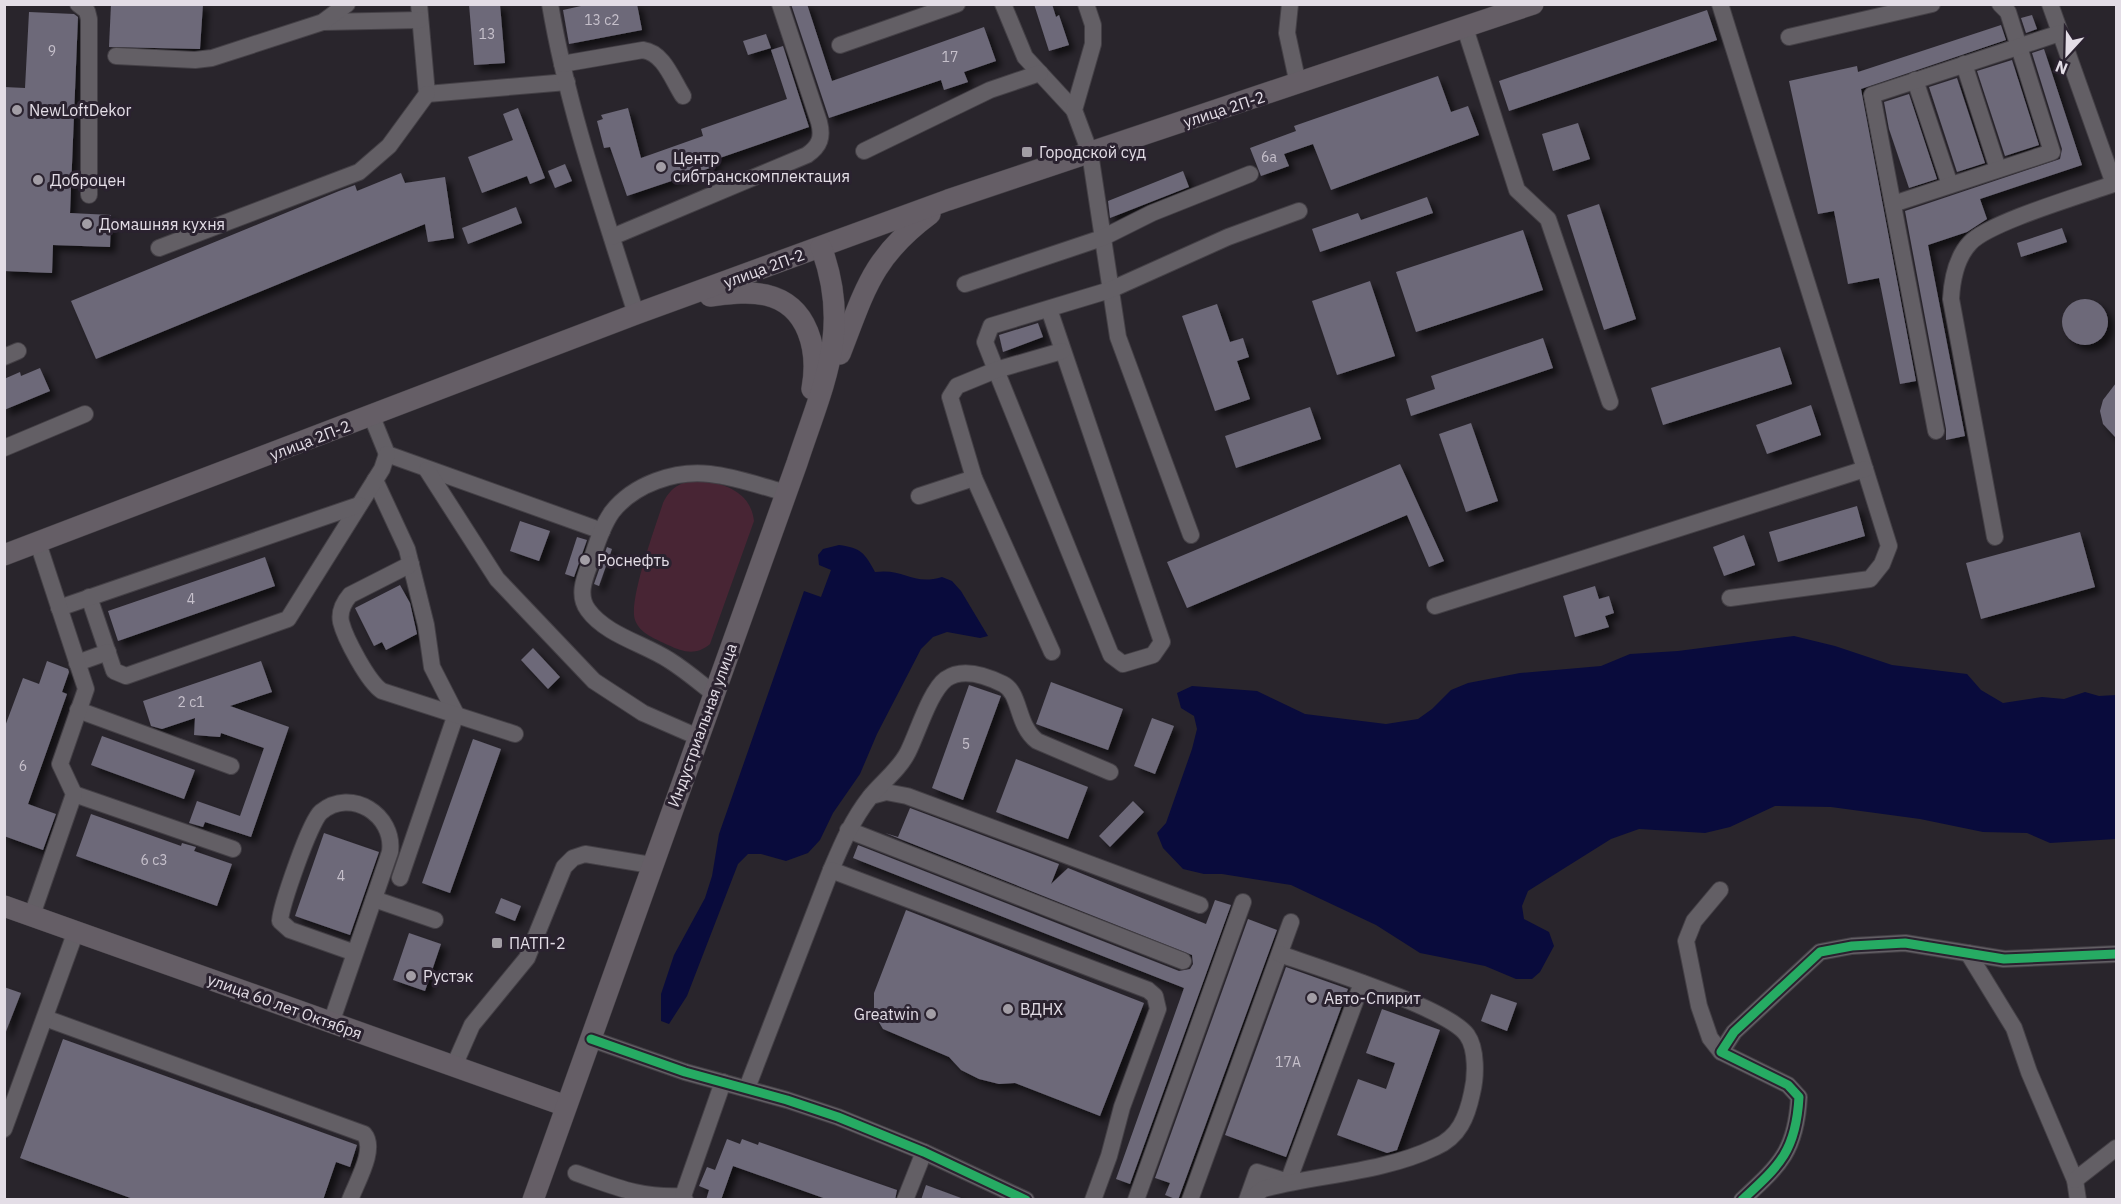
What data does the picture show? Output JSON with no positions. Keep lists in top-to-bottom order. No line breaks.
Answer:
{"streets":{"main road":["улица 2П-2","Индустриальная улица","улица 60 лет Октября"]},"crossings":[["улица 2П-2","Индустриальная улица"],["Индустриальная улица","улица 60 лет Октября"]],"places":{"other":["NewLoftDekor","Центр сибтранскомплектация","Доброцен","Домашняя кухня","Роснефть","Рустэк","Авто-Спирит","ВДНХ","Greatwin"],"transit":["Городской суд","ПАТП-2"]},"house_numbers":["13 с2","13","9","17","6а","4","2 с1","5","6","6 с3","4","17А"],"north":"bottom"}
